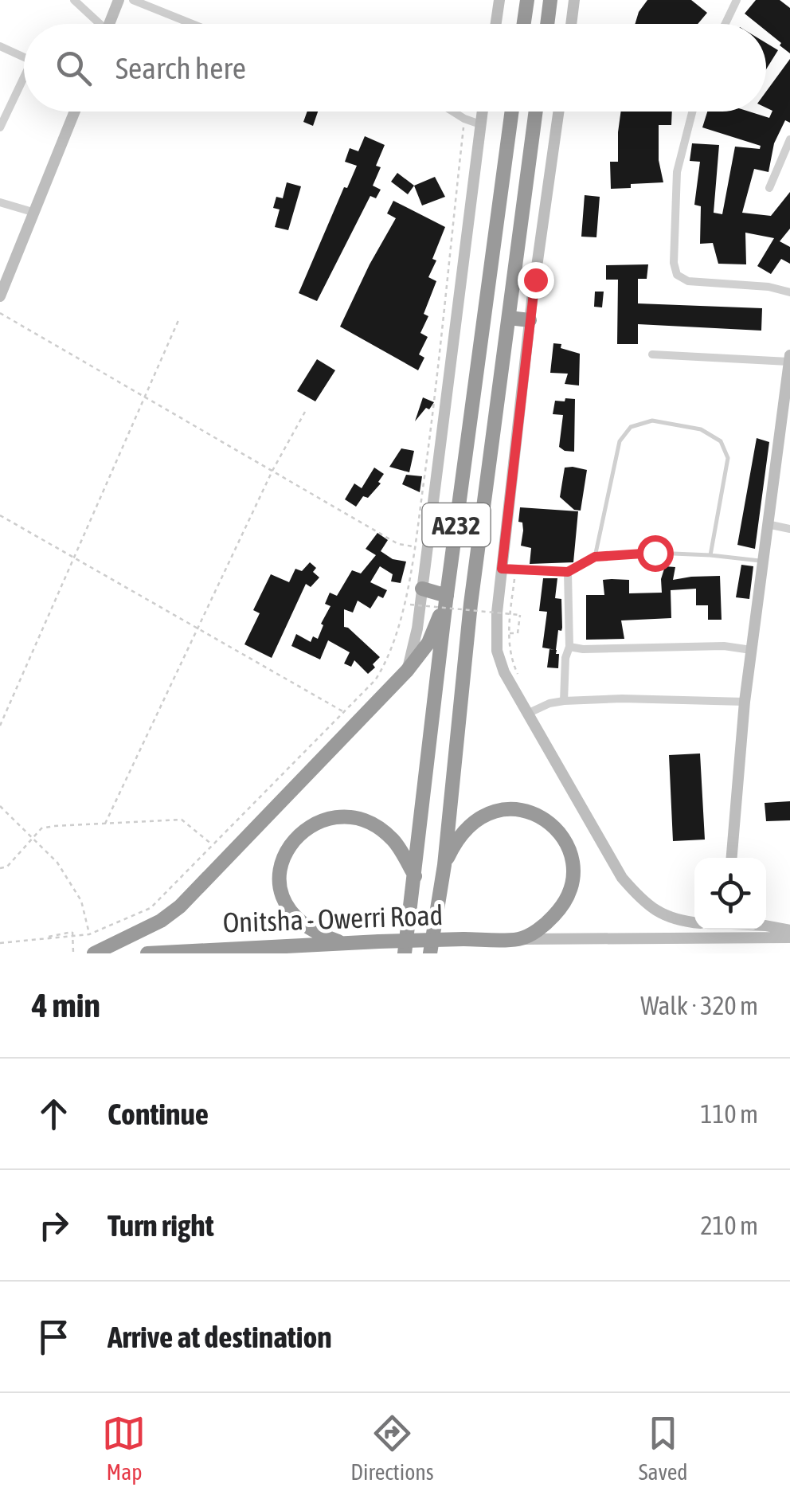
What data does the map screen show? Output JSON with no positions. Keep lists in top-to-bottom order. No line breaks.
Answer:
{"streets":{"highway":["A232","Onitsha - Owerri Road"]},"page":{"search":"Search here","heading":["4 min","Walk · 320 m"],"list":[["Continue","110 m"],["Turn right","210 m"],"Arrive at destination"],"nav":["Map","Directions","Saved"]}}
